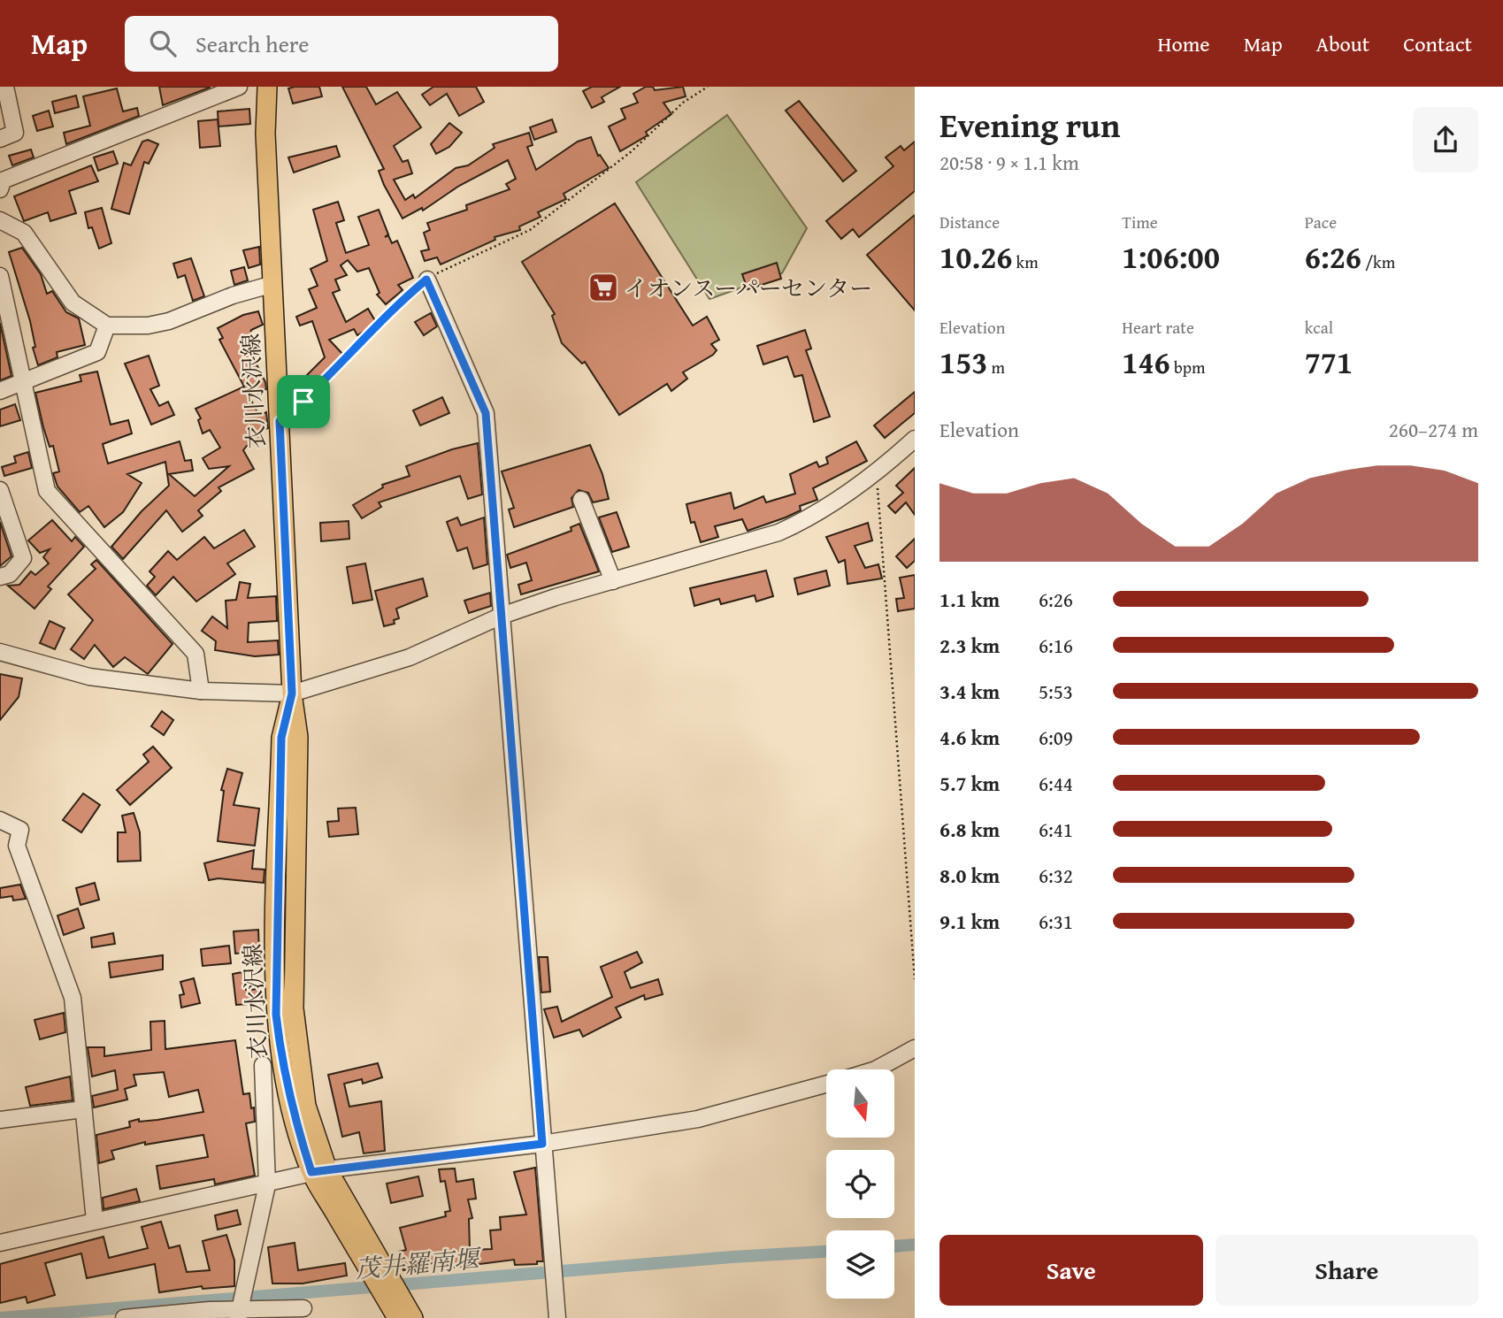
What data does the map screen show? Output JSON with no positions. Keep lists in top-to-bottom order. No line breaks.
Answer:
{"streets":{"main road":["衣川水沢線"]},"water":["茂井羅南堰"],"places":{"supermarket":["イオンスーパーセンター"]},"north":"bottom","page":{"header":"Map","search":"Search here","nav":["Home","Map","About","Contact"],"heading":["Evening run","20:58 · 9 × 1.1 km"],"stats":[["Distance","10.26 km"],["Time","1:06:00"],["Pace","6:26 /km"],["Elevation","153 m"],["Heart rate","146 bpm"],["kcal","771"]],"chart":["Elevation","260–274 m"],"list":[{"name":"1.1 km","note":"6:26"},{"name":"2.3 km","note":"6:16"},{"name":"3.4 km","note":"5:53"},{"name":"4.6 km","note":"6:09"},{"name":"5.7 km","note":"6:44"},{"name":"6.8 km","note":"6:41"},{"name":"8.0 km","note":"6:32"},{"name":"9.1 km","note":"6:31"}],"buttons":["Save","Share"]}}
